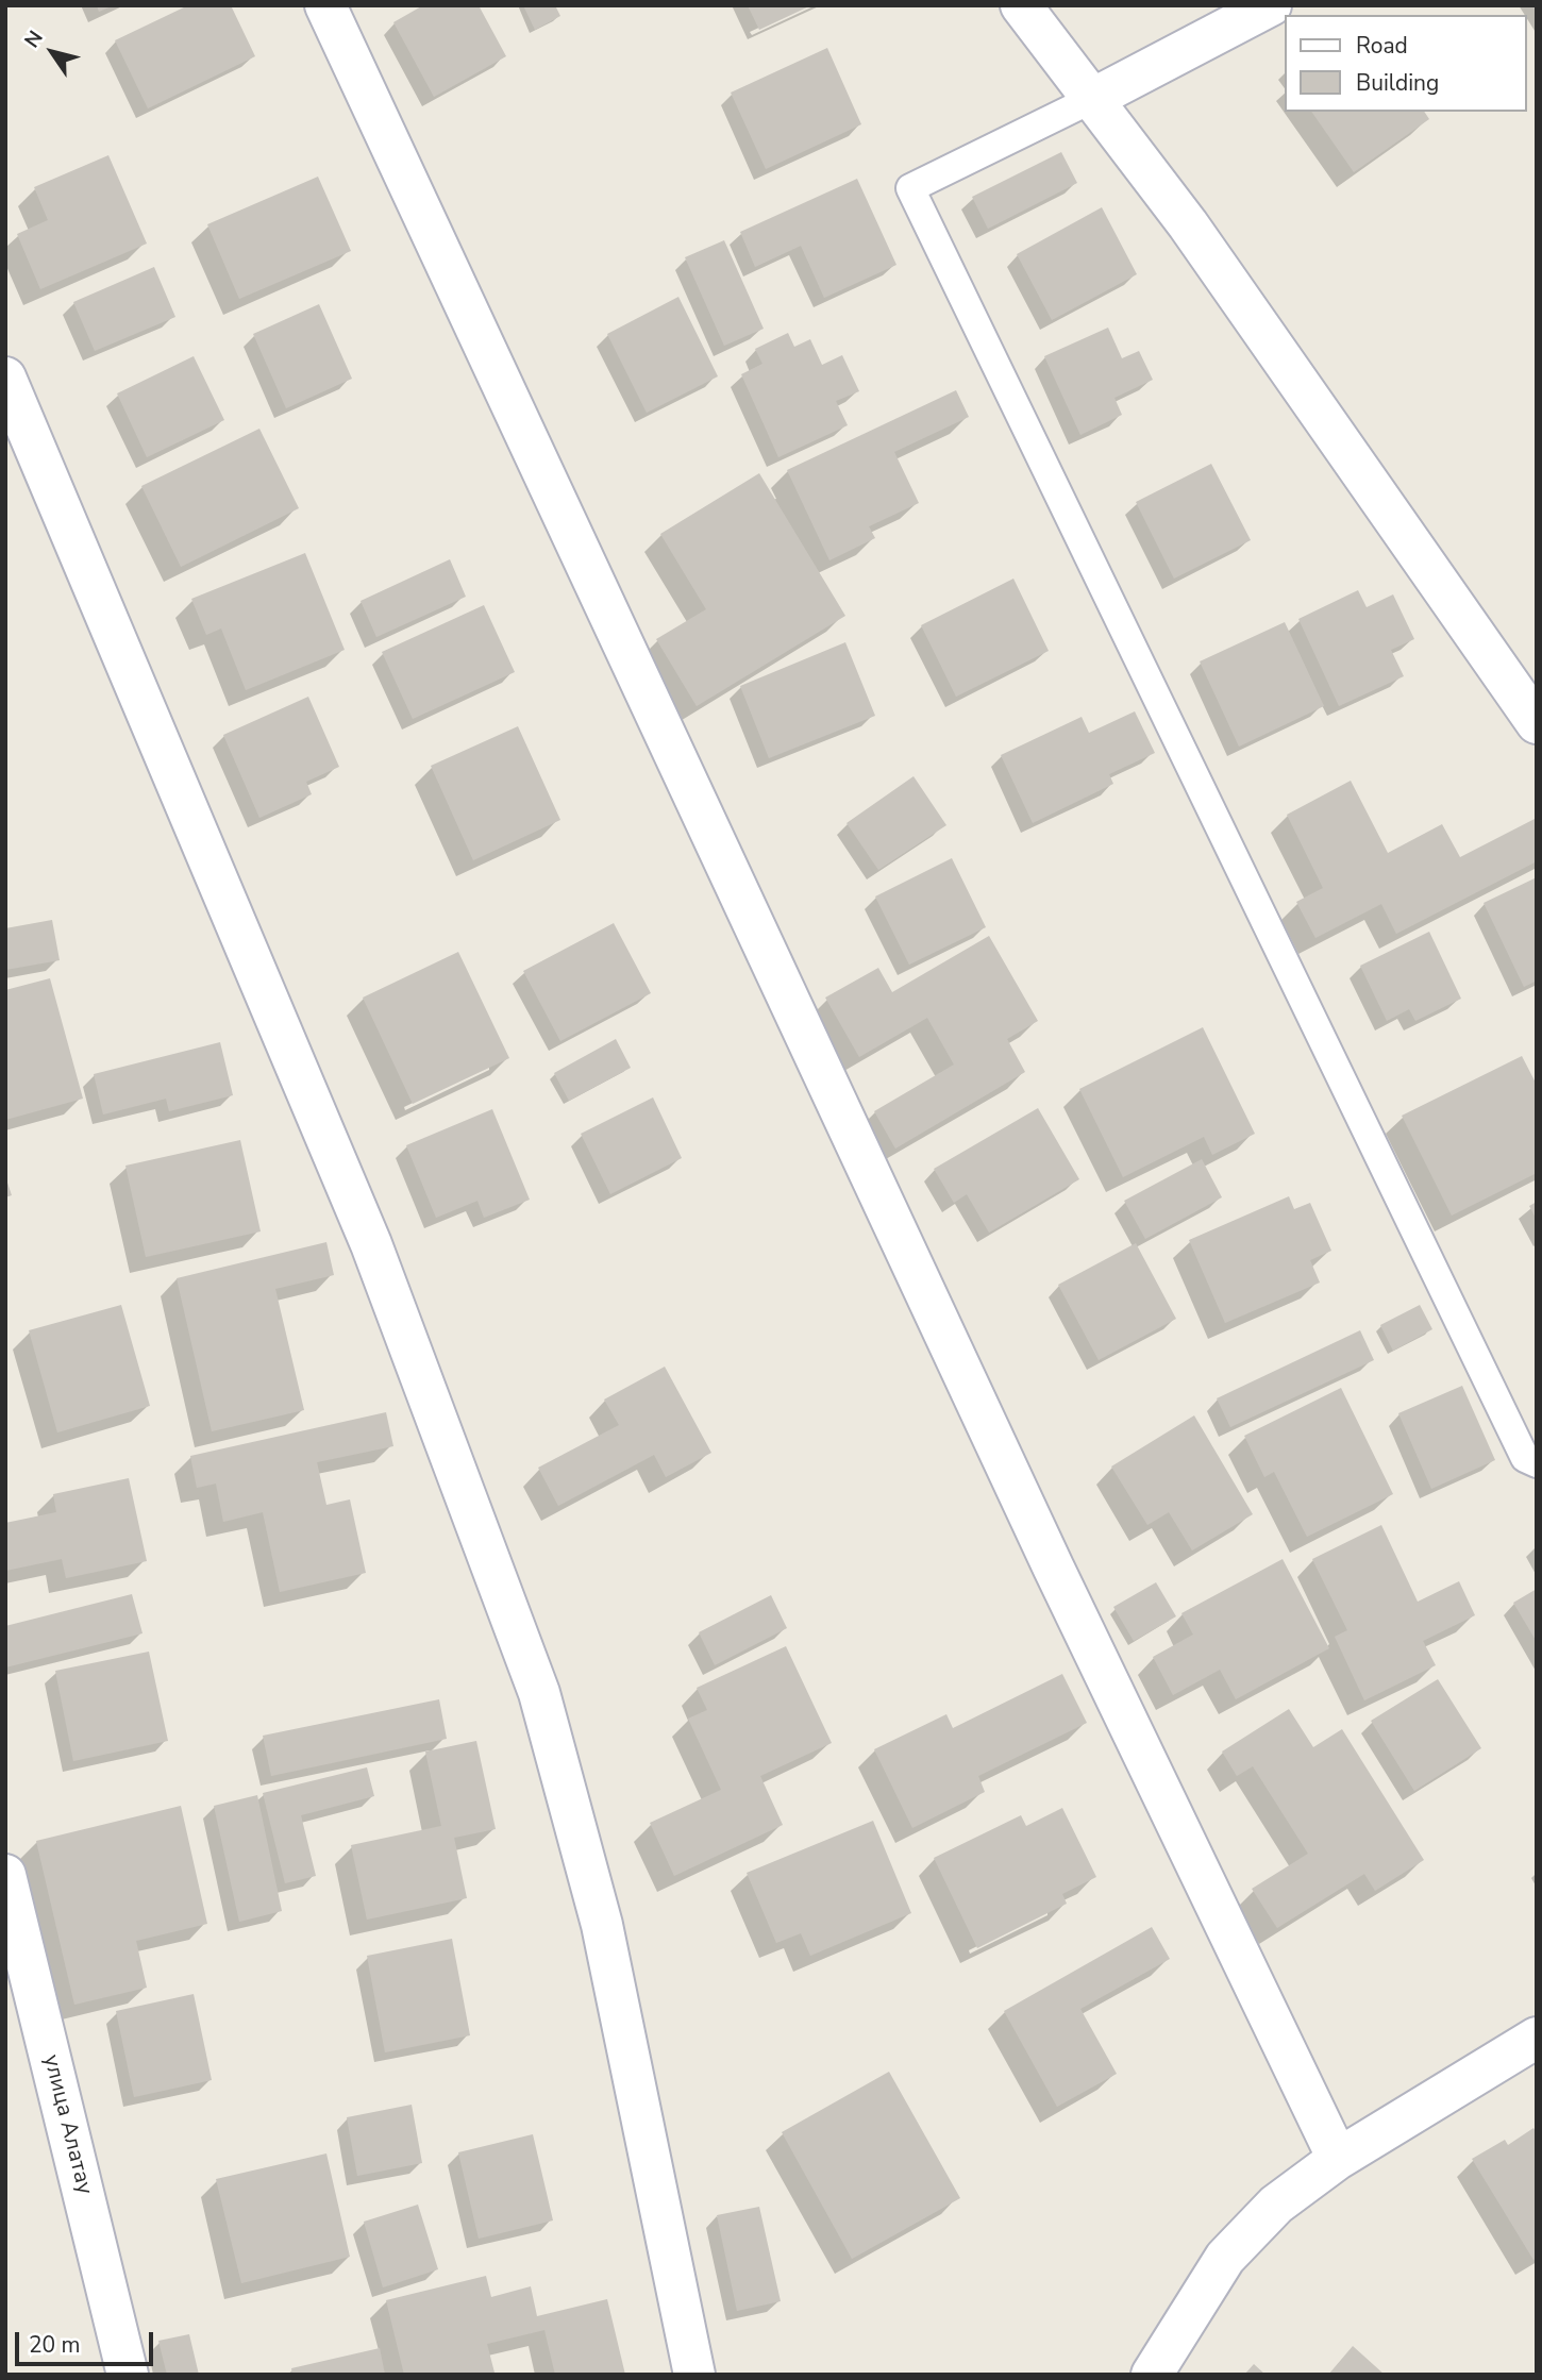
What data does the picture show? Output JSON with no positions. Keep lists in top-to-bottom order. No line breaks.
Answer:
{"streets":{"street":["улица Алатау"]},"legend":["Road","Building"],"scale_bar":"20 m","north":"top left"}
